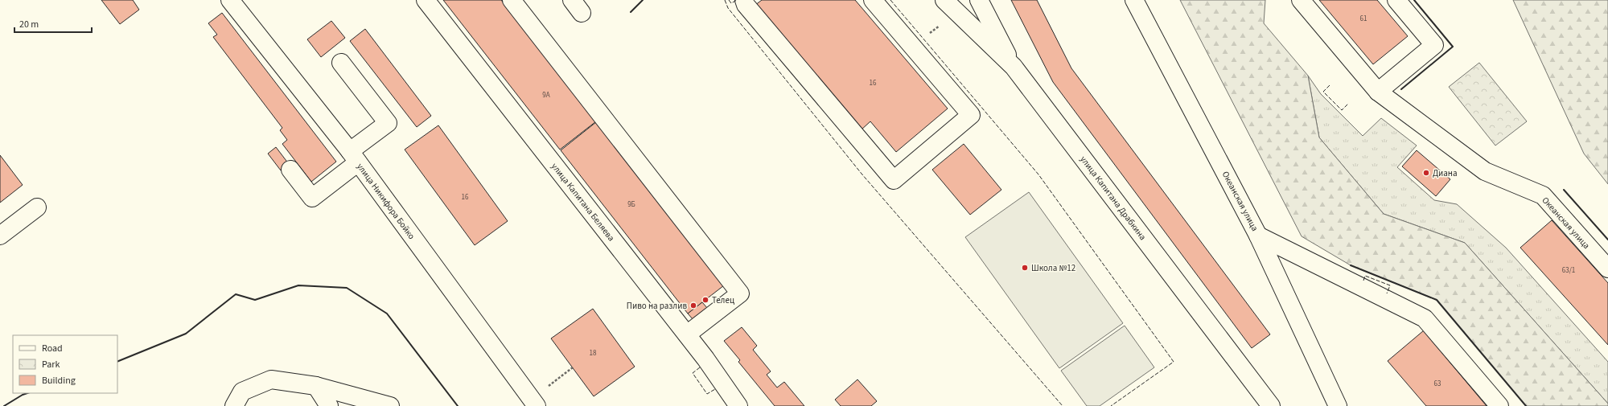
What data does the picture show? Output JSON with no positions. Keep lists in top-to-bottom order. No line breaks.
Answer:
{"streets":{"street":["улица Капитана Драбкина","улица Никифора Бойко","Океанская улица","улица Капитана Беляева"]},"places":["Диана","Школа №12","Телец","Пиво на разлив"],"house_numbers":["61","16","9А","16","9Б","63/1","18","63"],"legend":["Road","Park","Building"],"scale_bar":"20 m"}
